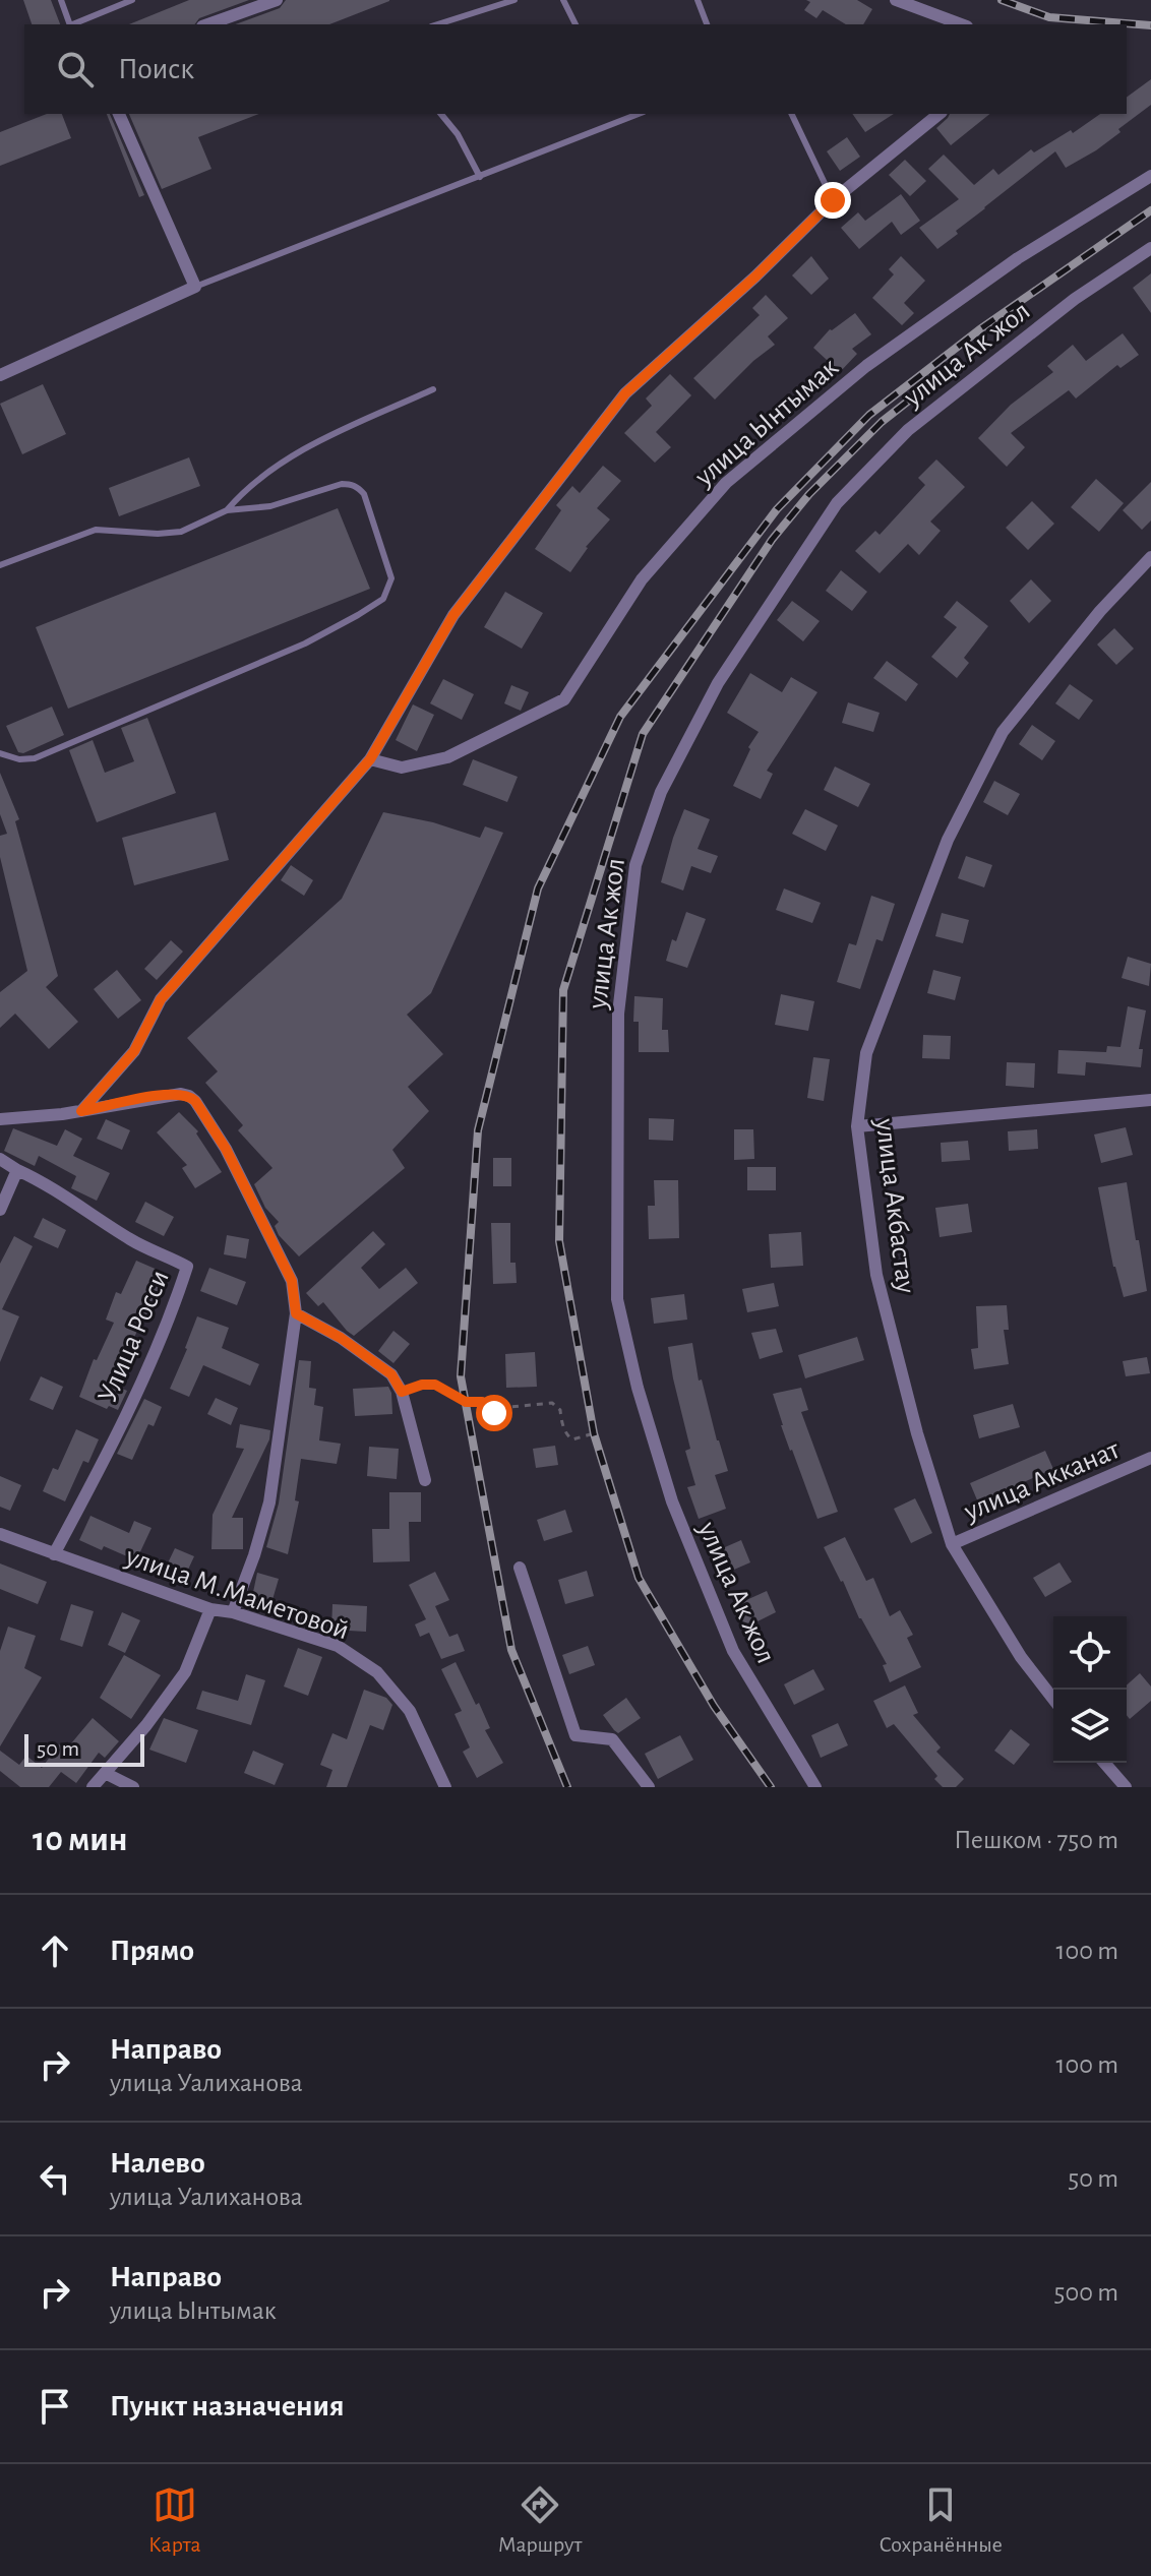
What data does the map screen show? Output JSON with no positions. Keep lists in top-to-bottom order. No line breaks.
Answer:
{"streets":{"street":["улица Ак жол","улица Ынтымак","улица Акбастау","Улица Росси","улица Акканат","улица М.Маметовой"]},"crossings":[["улица Акбастау","улица Акканат"],["Улица Росси","улица М.Маметовой"]],"scale_bar":"50 m","page":{"search":"Поиск","scale":"50 m","heading":["10 мин","Пешком · 750 m"],"list":[["Прямо","100 m"],["Направо","улица Уалиханова","100 m"],["Налево","улица Уалиханова","50 m"],["Направо","улица Ынтымак","500 m"],"Пункт назначения"],"nav":["Карта","Маршрут","Сохранённые"]}}
